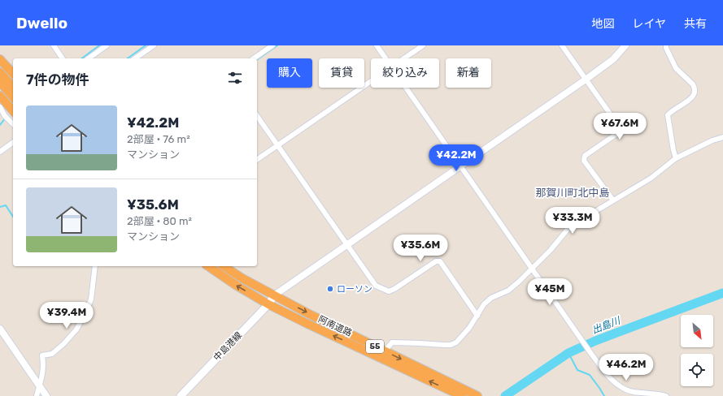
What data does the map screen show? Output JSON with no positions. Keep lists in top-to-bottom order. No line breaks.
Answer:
{"streets":{"highway":["阿南道路","55"],"main road":["中島港線"]},"crossings":[["阿南道路","中島港線"]],"districts":["那賀川町北中島"],"water":["出島川"],"places":["ローソン"],"north":"bottom right","page":{"header":"Dwello","nav":["地図","レイヤ","共有"],"chip":["購入","賃貸","絞り込み","新着"],"heading":"7件の物件","list":[{"name":"¥42.2M","note":"2部屋 · 76 m² · マンション"},{"name":"¥35.6M","note":"2部屋 · 80 m² · マンション"}],"price":["¥67.6M","¥42.2M","¥33.3M","¥35.6M","¥45M","¥39.4M","¥46.2M"]}}
